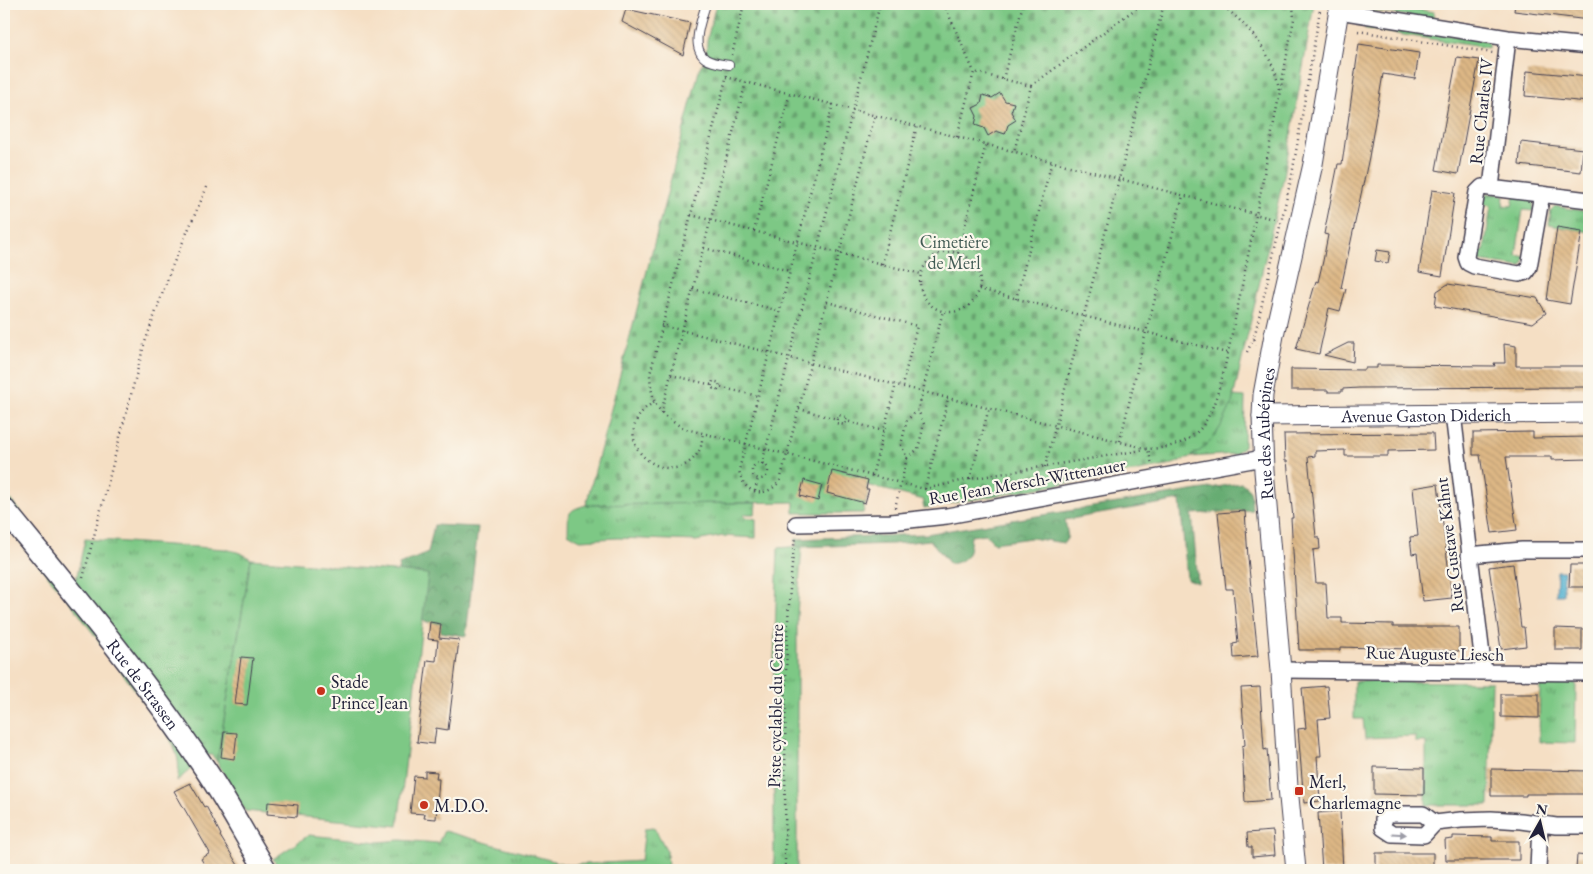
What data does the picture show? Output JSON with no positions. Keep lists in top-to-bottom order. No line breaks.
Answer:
{"streets":{"main road":["Rue de Strassen"],"street":["Rue Charles IV","Avenue Gaston Diderich","Rue des Aubépines","Rue Jean Mersch-Wittenauer","Rue Gustave Kahnt","Rue Auguste Liesch"],"path":["Piste cyclable du Centre"]},"crossings":[["Avenue Gaston Diderich","Rue des Aubépines"],["Avenue Gaston Diderich","Rue Gustave Kahnt"],["Rue des Aubépines","Rue Jean Mersch-Wittenauer"],["Rue des Aubépines","Rue Auguste Liesch"],["Rue Gustave Kahnt","Rue Auguste Liesch"]],"parks":["Cimetière de Merl"],"places":{"other":["Stade Prince Jean","M.D.O."],"transit":["Merl, Charlemagne"]},"north":"top"}
